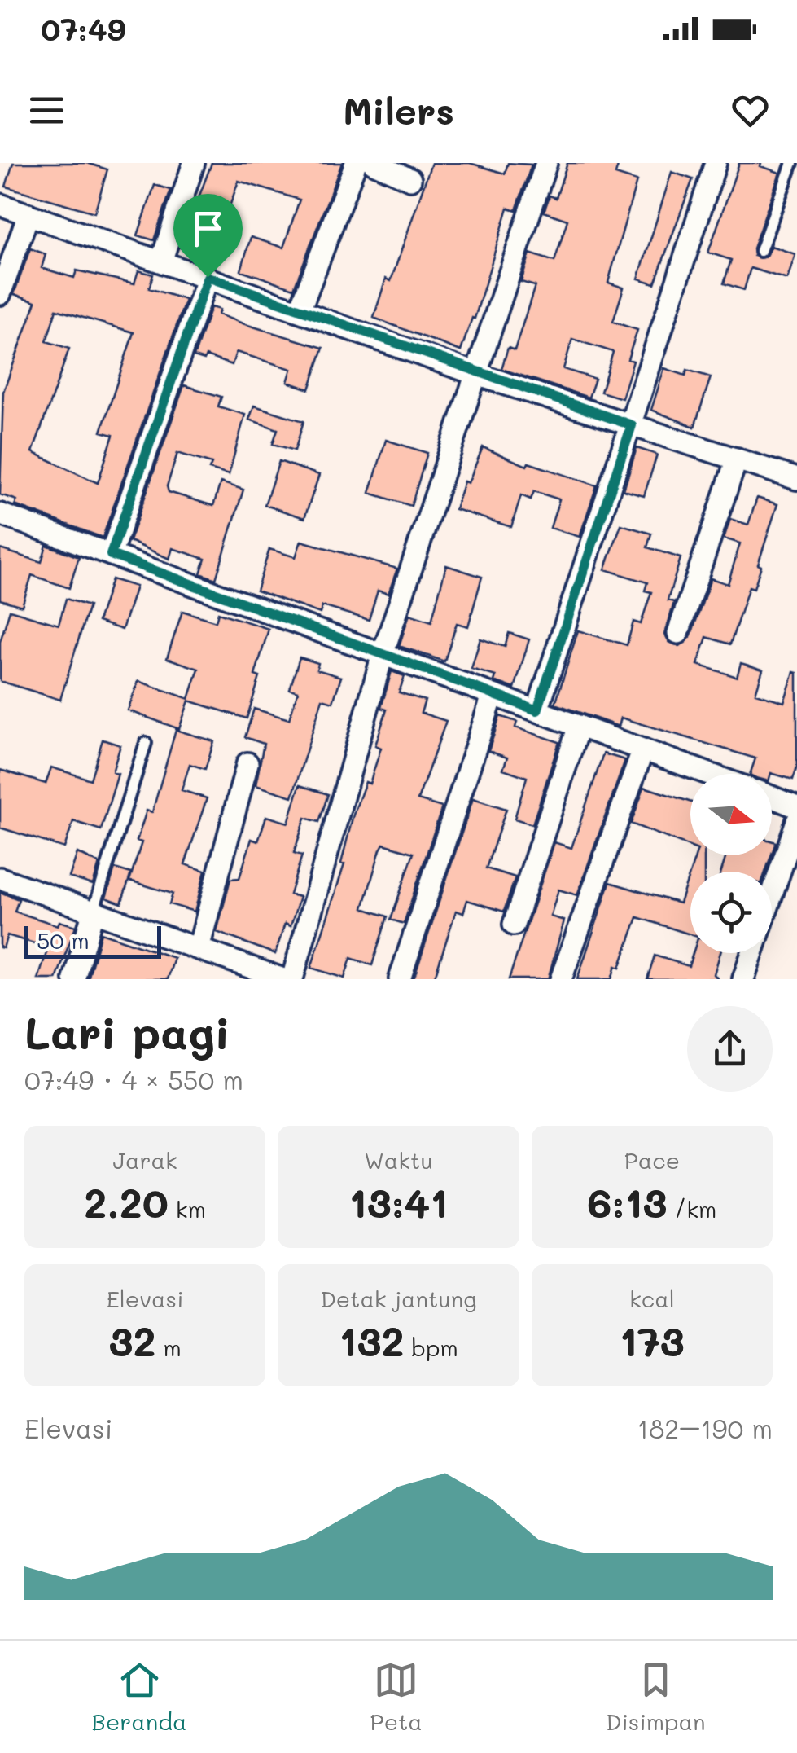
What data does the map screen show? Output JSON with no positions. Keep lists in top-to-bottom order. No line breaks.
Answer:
{"scale_bar":"50 m","north":"right","page":{"status":"07:49","header":"Milers","scale":"50 m","heading":["Lari pagi","07:49 · 4 × 550 m"],"stats":[["Jarak","2.20 km"],["Waktu","13:41"],["Pace","6:13 /km"],["Elevasi","32 m"],["Detak jantung","132 bpm"],["kcal","173"]],"chart":["Elevasi","182–190 m"],"tabs":["Beranda","Peta","Disimpan"]}}
